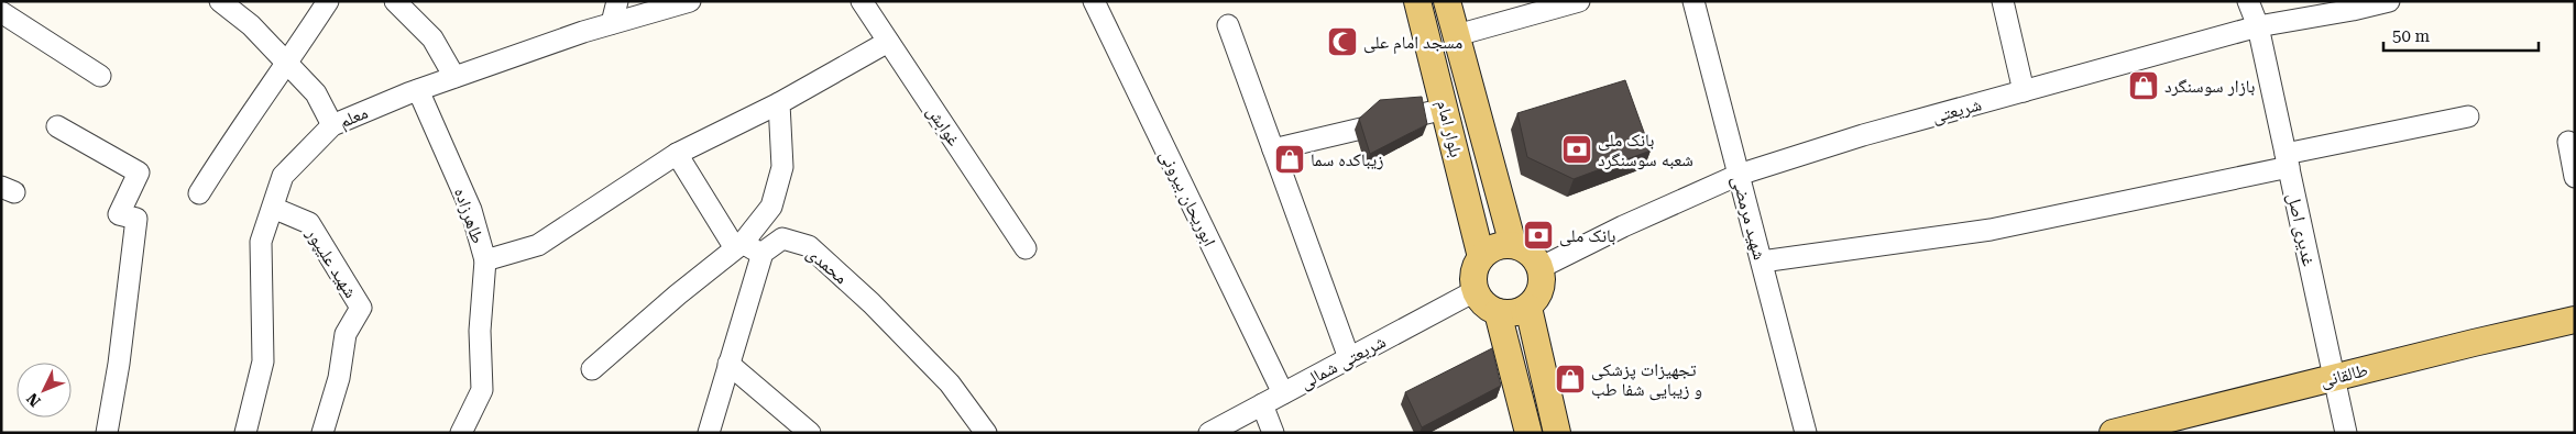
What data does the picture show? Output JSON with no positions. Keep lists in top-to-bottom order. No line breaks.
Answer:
{"streets":{"main road":["بلوار امام","طالقانی"],"street":["شریعتی","معلم","غوابش","ابوریحان بیرونی","طاهرزاده","شهید مرمضی","غدیری اصل","شهید علیپور","محمدی","شریعتی شمالی"]},"crossings":[["شریعتی","بلوار امام"],["شریعتی","شهید مرمضی"],["شریعتی","غدیری اصل"],["شریعتی","شریعتی شمالی"],["معلم","طاهرزاده"],["معلم","شهید علیپور"],["غوابش","طاهرزاده"],["بلوار امام","شریعتی شمالی"],["ابوریحان بیرونی","شریعتی شمالی"],["غدیری اصل","طالقانی"]],"places":{"mosque":["مسجد امام علی"],"shop":["بازار سوسنگرد","زیباکده سما","تجهیزات پزشکی و زیبایی شفا طب"],"bank":["بانک ملی شعبه سوسنگرد","بانک ملی"]},"scale_bar":"50 m","north":"bottom left"}
